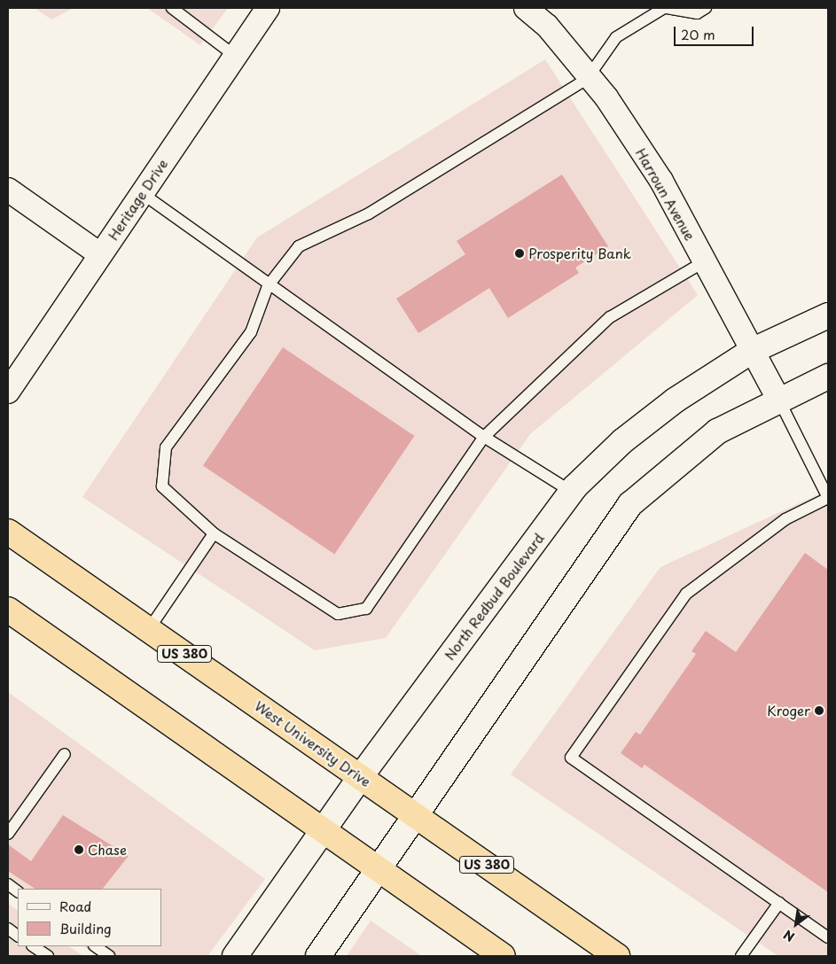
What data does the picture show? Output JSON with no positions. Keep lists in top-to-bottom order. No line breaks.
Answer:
{"streets":{"highway":["US 380","West University Drive"],"street":["Harroun Avenue","Heritage Drive","North Redbud Boulevard"]},"crossings":[["Harroun Avenue","North Redbud Boulevard"],["North Redbud Boulevard","West University Drive"]],"places":["Prosperity Bank","Kroger","Chase"],"legend":["Road","Building"],"scale_bar":"20 m","north":"bottom left"}
